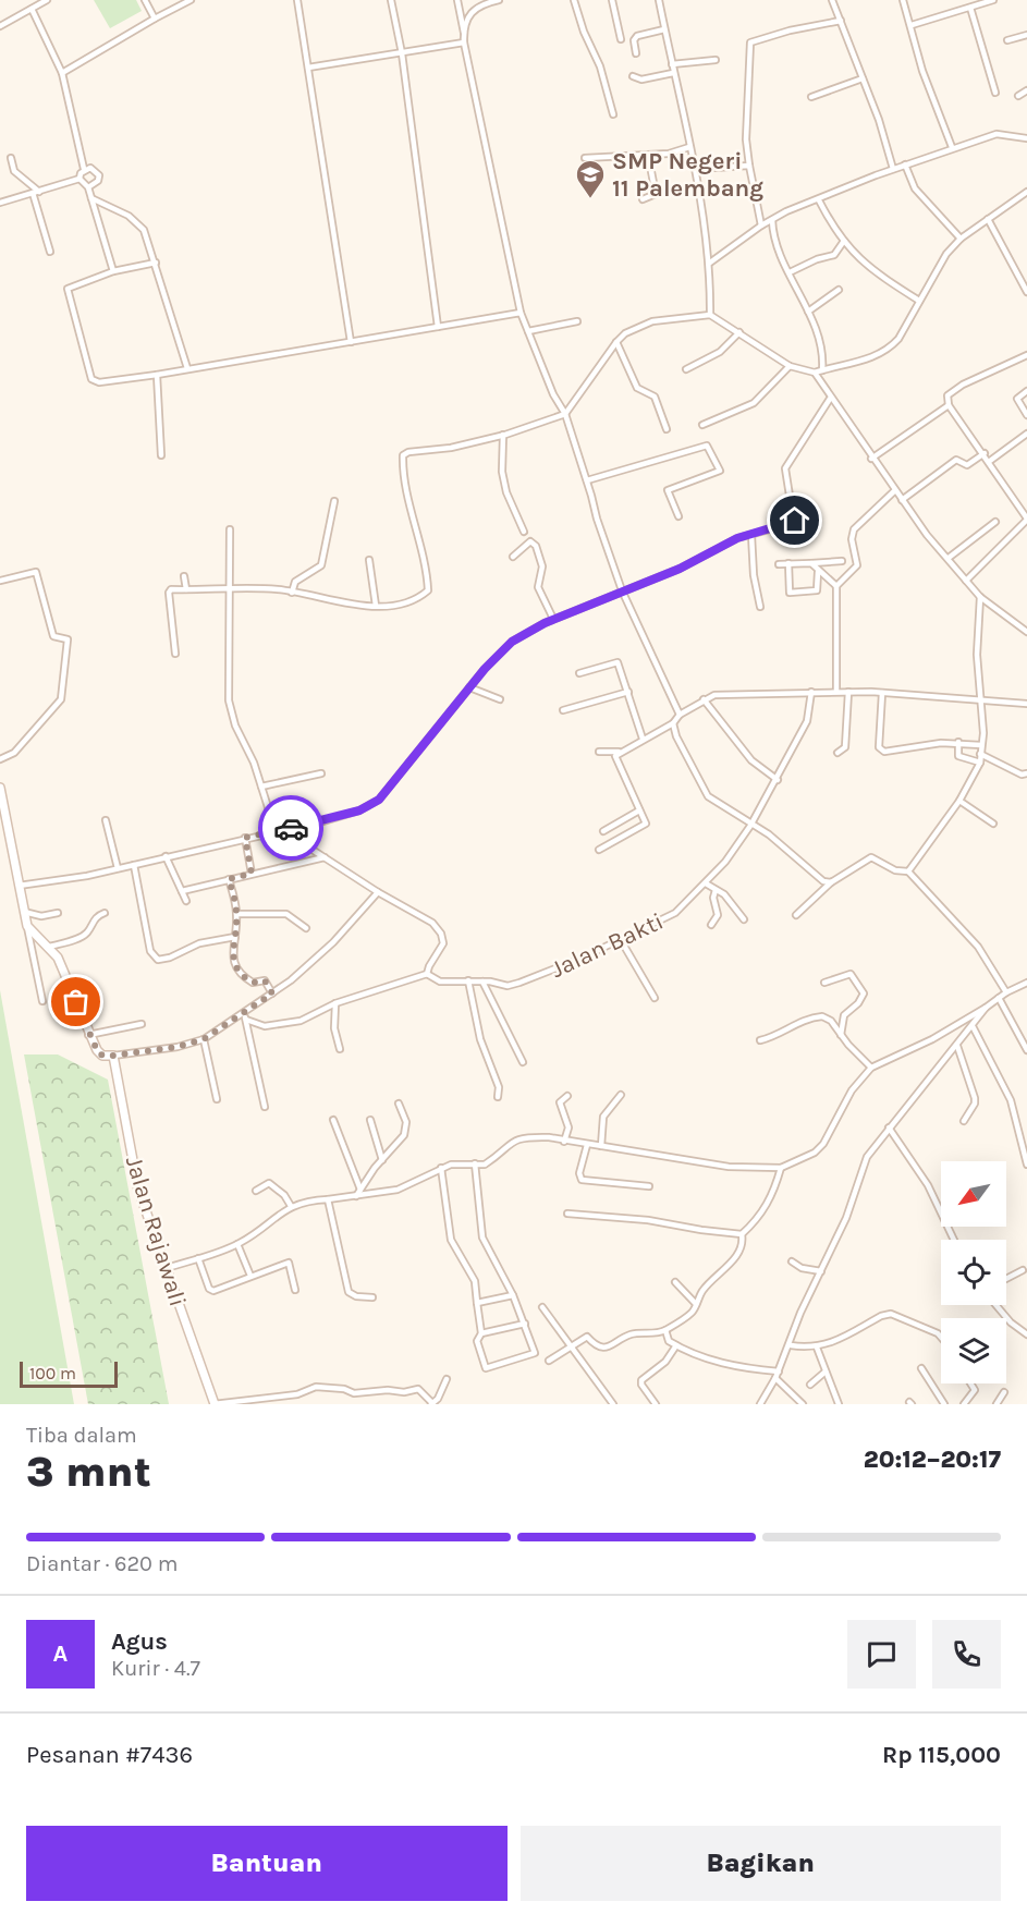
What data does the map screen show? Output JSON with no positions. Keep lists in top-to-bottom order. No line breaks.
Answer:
{"streets":{"street":["Jalan Bakti","Jalan Rajawali"]},"places":{"school or university":["SMP Negeri 11 Palembang"]},"scale_bar":"100 m","north":"bottom left","page":{"scale":"100 m","heading":["3 mnt","Tiba dalam","20:12–20:17"],"panel":["Agus","Kurir · 4.7","Pesanan #7436","Rp 115,000"],"bar":"Diantar · 620 m","round":"A","buttons":["Bantuan","Bagikan"]}}
